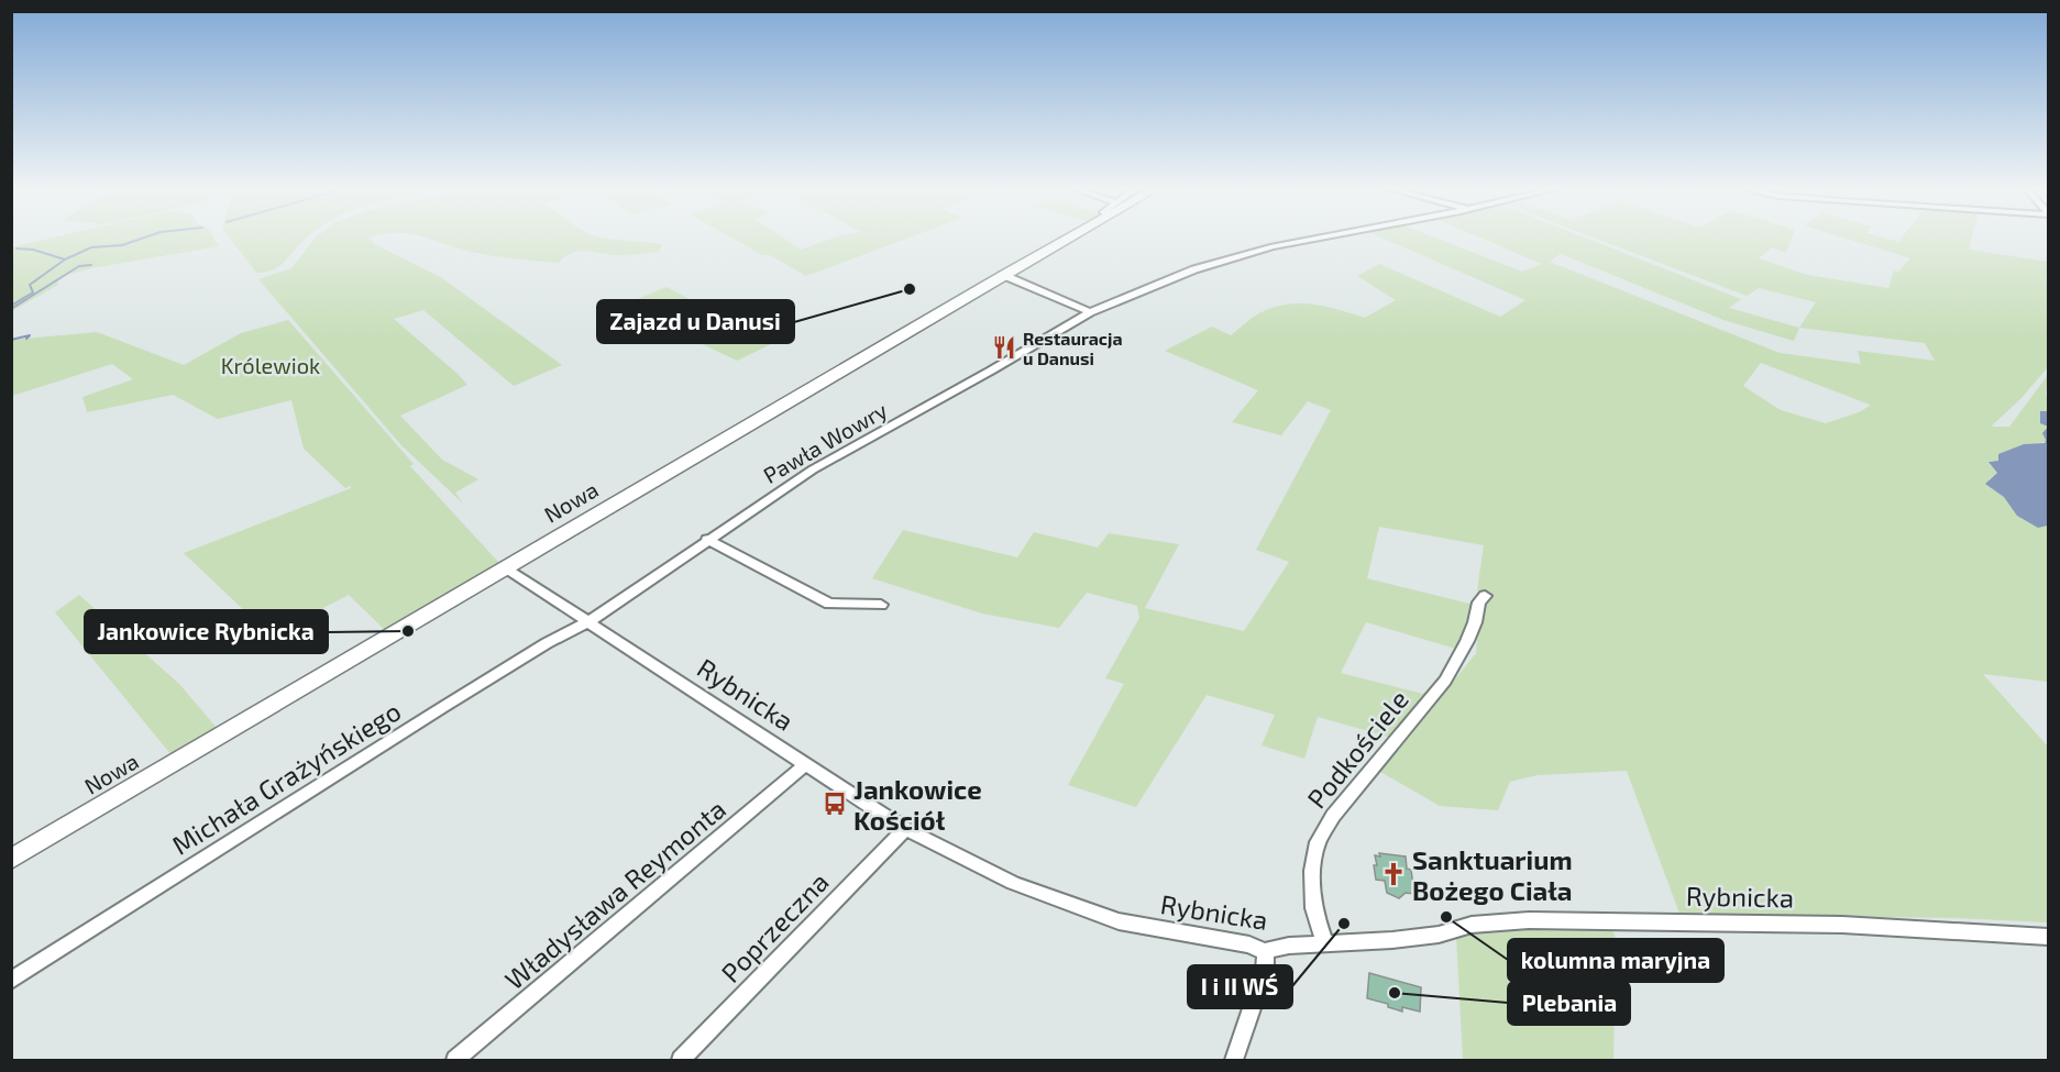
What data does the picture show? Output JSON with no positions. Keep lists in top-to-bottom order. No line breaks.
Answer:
{"streets":{"street":["Pawła Wowry","Nowa","Rybnicka","Podkościele","Michała Grażyńskiego","Władysława Reymonta","Poprzeczna"]},"crossings":[["Pawła Wowry","Rybnicka"],["Pawła Wowry","Michała Grażyńskiego"],["Nowa","Rybnicka"],["Rybnicka","Podkościele"],["Rybnicka","Michała Grażyńskiego"],["Rybnicka","Władysława Reymonta"],["Rybnicka","Poprzeczna"]],"parks":["Królewiok"],"places":{"other":["Zajazd u Danusi","Jankowice Rybnicka","kolumna maryjna","I i II WŚ","Plebania"],"restaurant":["Restauracja u Danusi"],"bus stop":["Jankowice Kościół"],"church":["Sanktuarium Bożego Ciała"]}}
